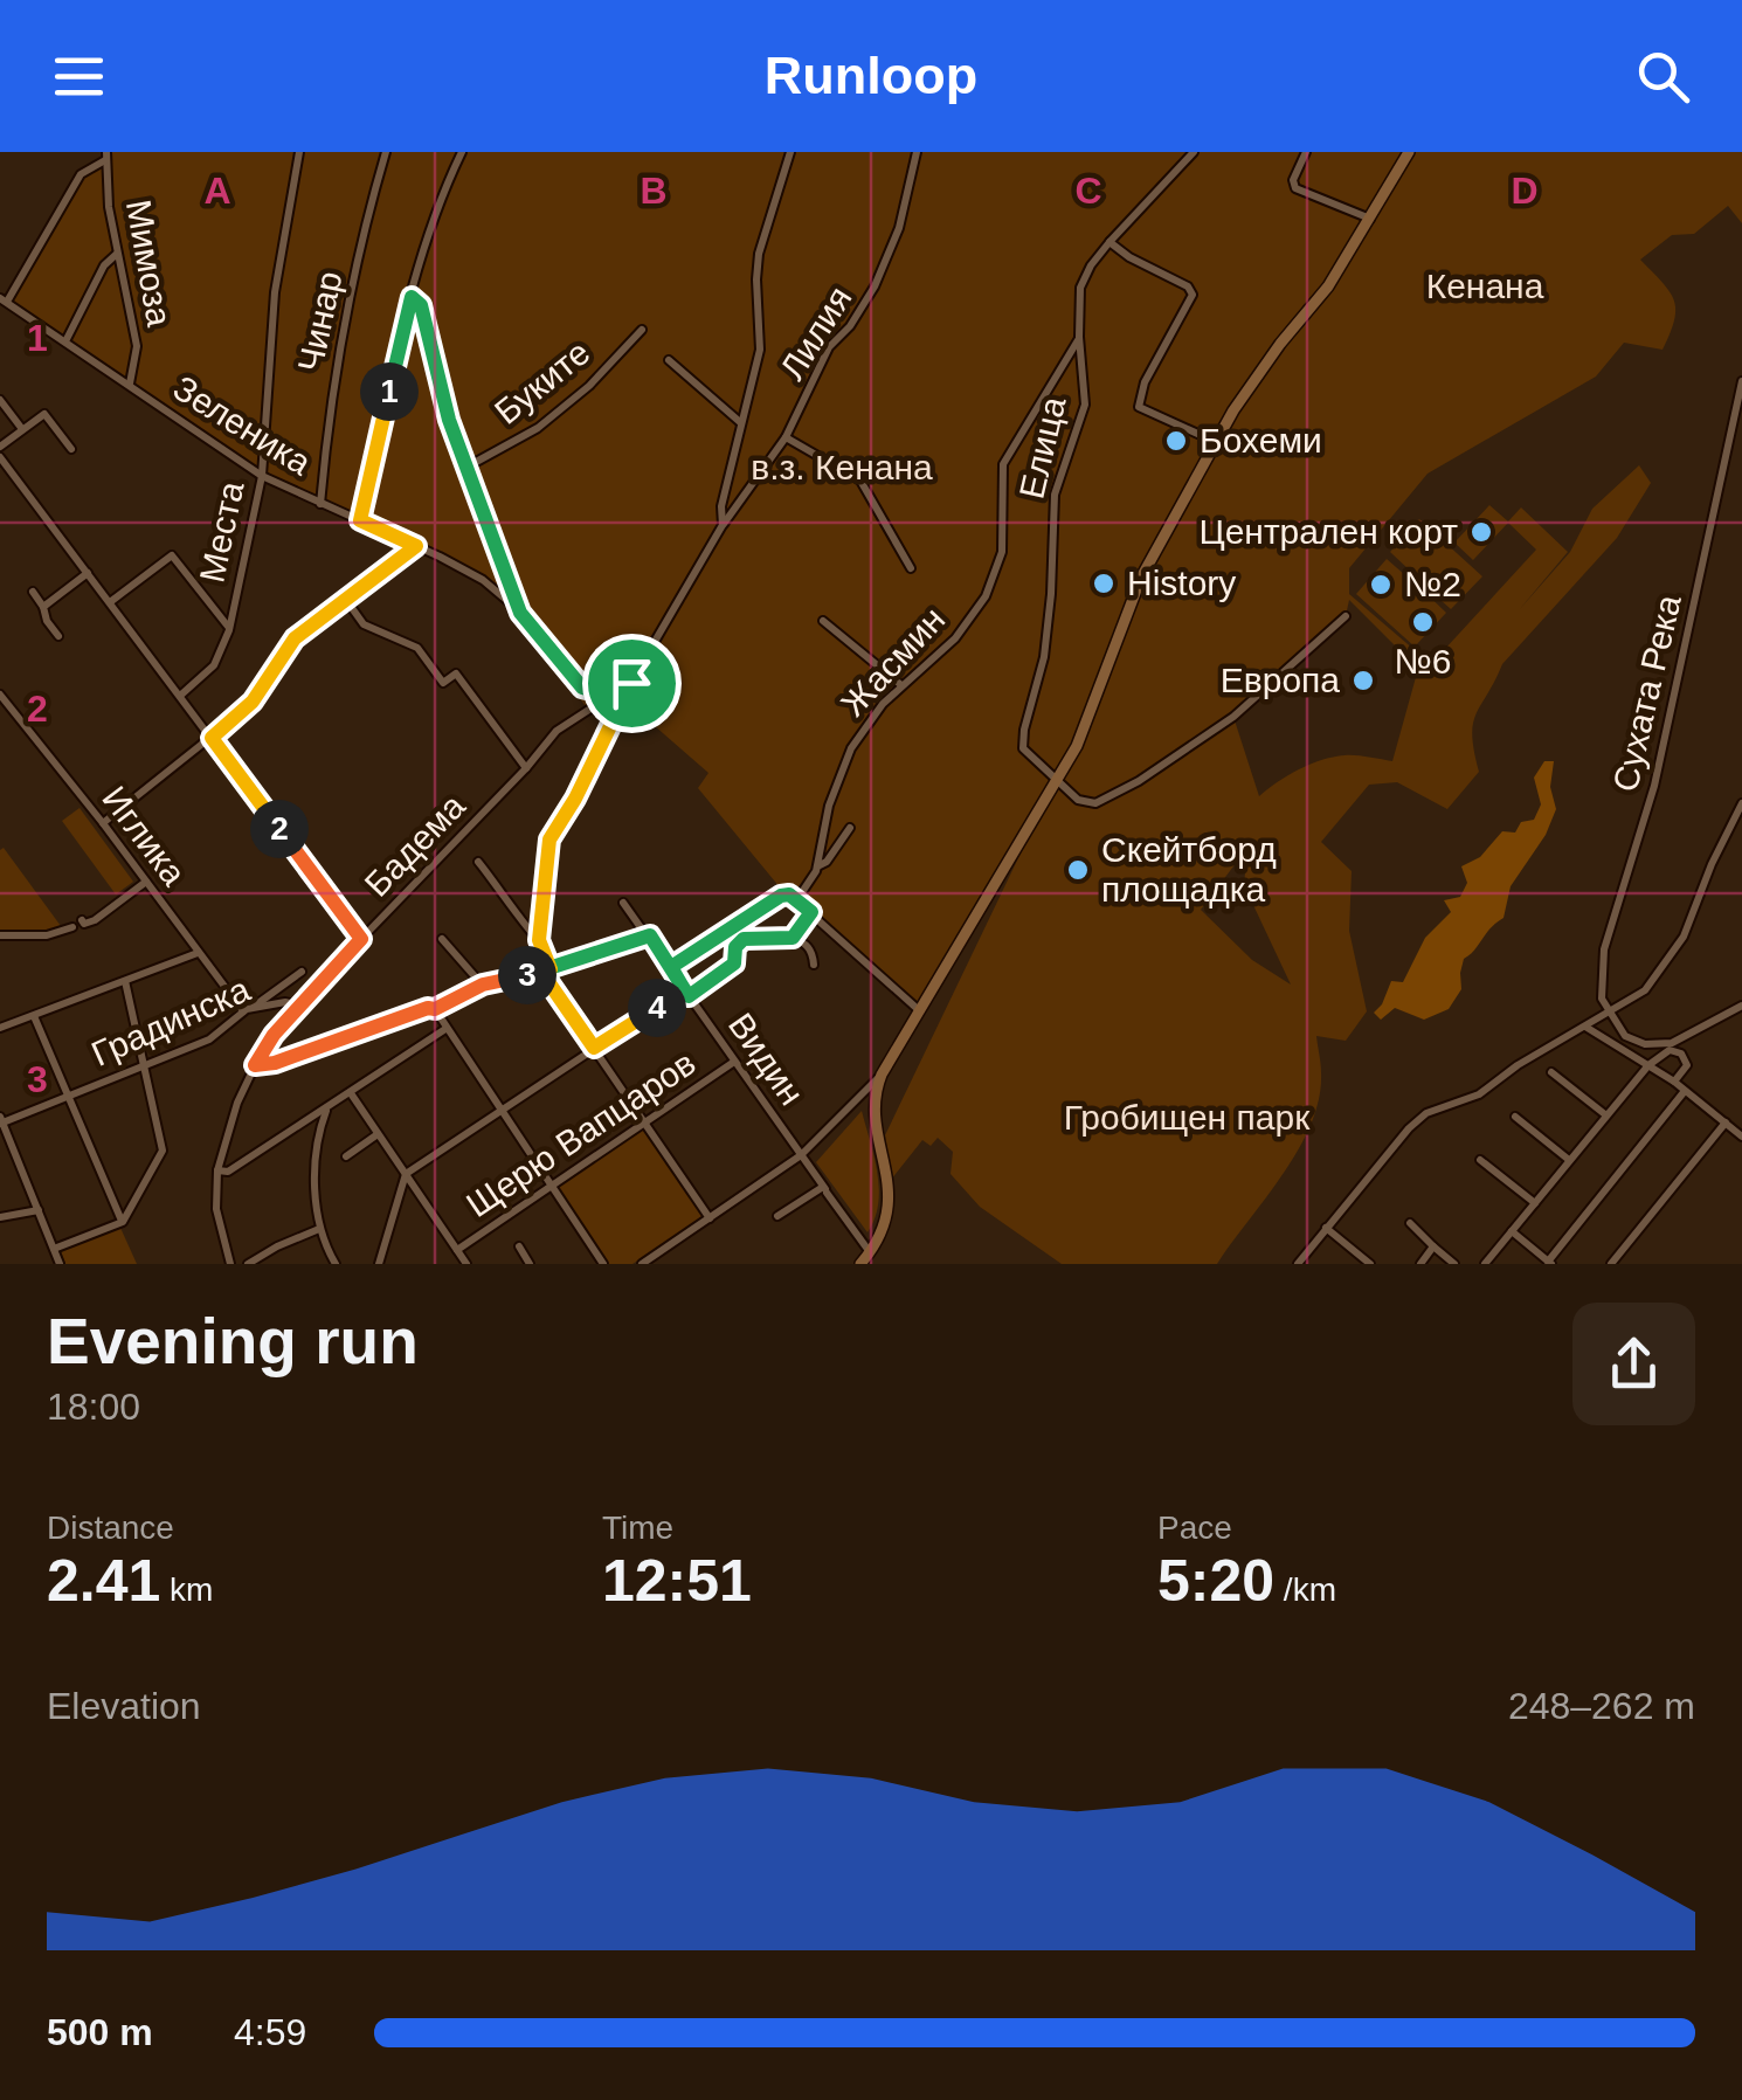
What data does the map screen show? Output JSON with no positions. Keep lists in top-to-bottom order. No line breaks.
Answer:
{"streets":{"street":["Мимоза","Чинар","Лилия","Буките","Зеленика","Елица","Места","Жасмин","Сухата Река","Иглика","Бадема","Градинска","Видин","Щерю Вапцаров"]},"crossings":[["Мимоза","Зеленика"],["Чинар","Зеленика"],["Лилия","Зеленика"],["Лилия","Бадема"],["Зеленика","Места"],["Зеленика","Бадема"],["Елица","Жасмин"],["Иглика","Градинска"],["Бадема","Градинска"],["Видин","Щерю Вапцаров"]],"parks":["Кенана","в.з. Кенана","Гробищен парк"],"places":["Бохеми","Централен корт","History","№2","№6","Европа","Скейтборд площадка"],"page":{"header":"Runloop","pins":["1","2","3","4"],"heading":["Evening run","18:00"],"stats":[["Distance","2.41 km"],["Time","12:51"],["Pace","5:20 /km"]],"chart":["Elevation","248–262 m"],"list":[{"name":"500 m","note":"4:59"}]},"grid":{"columns":["A","B","C","D"],"rows":["1","2","3"]}}
